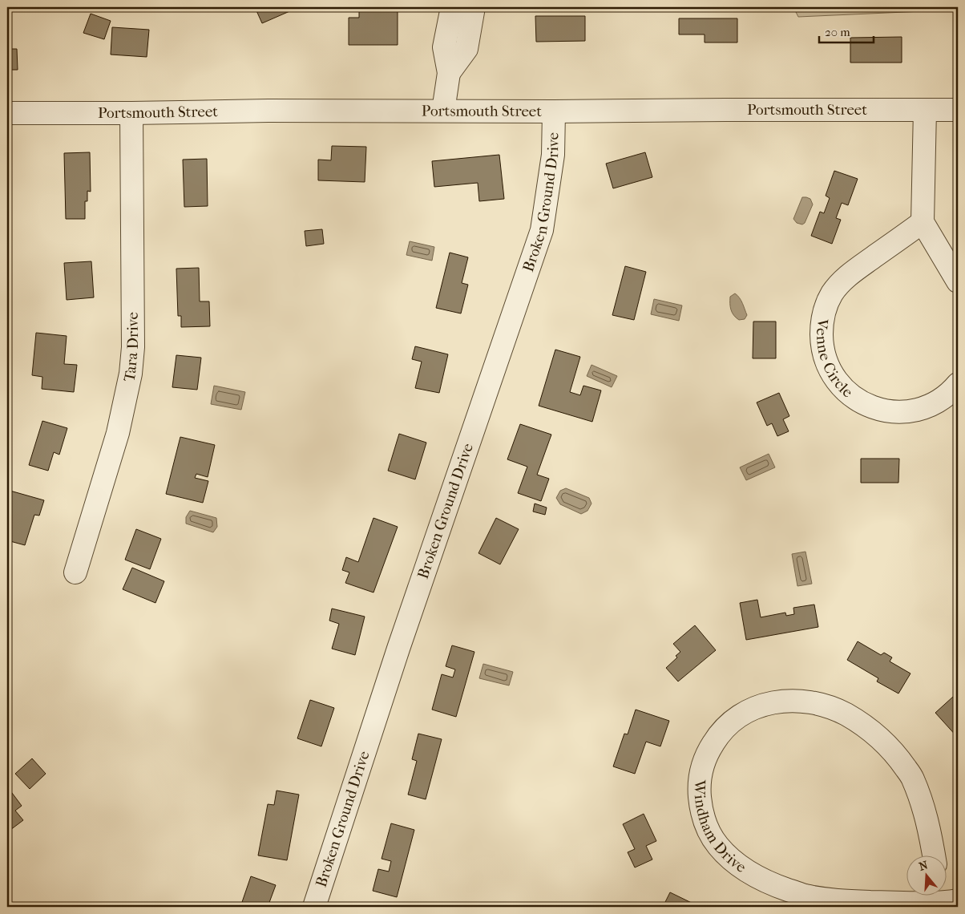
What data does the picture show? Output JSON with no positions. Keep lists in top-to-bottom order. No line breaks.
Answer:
{"streets":{"street":["Portsmouth Street","Broken Ground Drive","Tara Drive","Venne Circle","Windham Drive"]},"crossings":[["Portsmouth Street","Broken Ground Drive"],["Portsmouth Street","Tara Drive"]],"scale_bar":"20 m","north":"top"}
